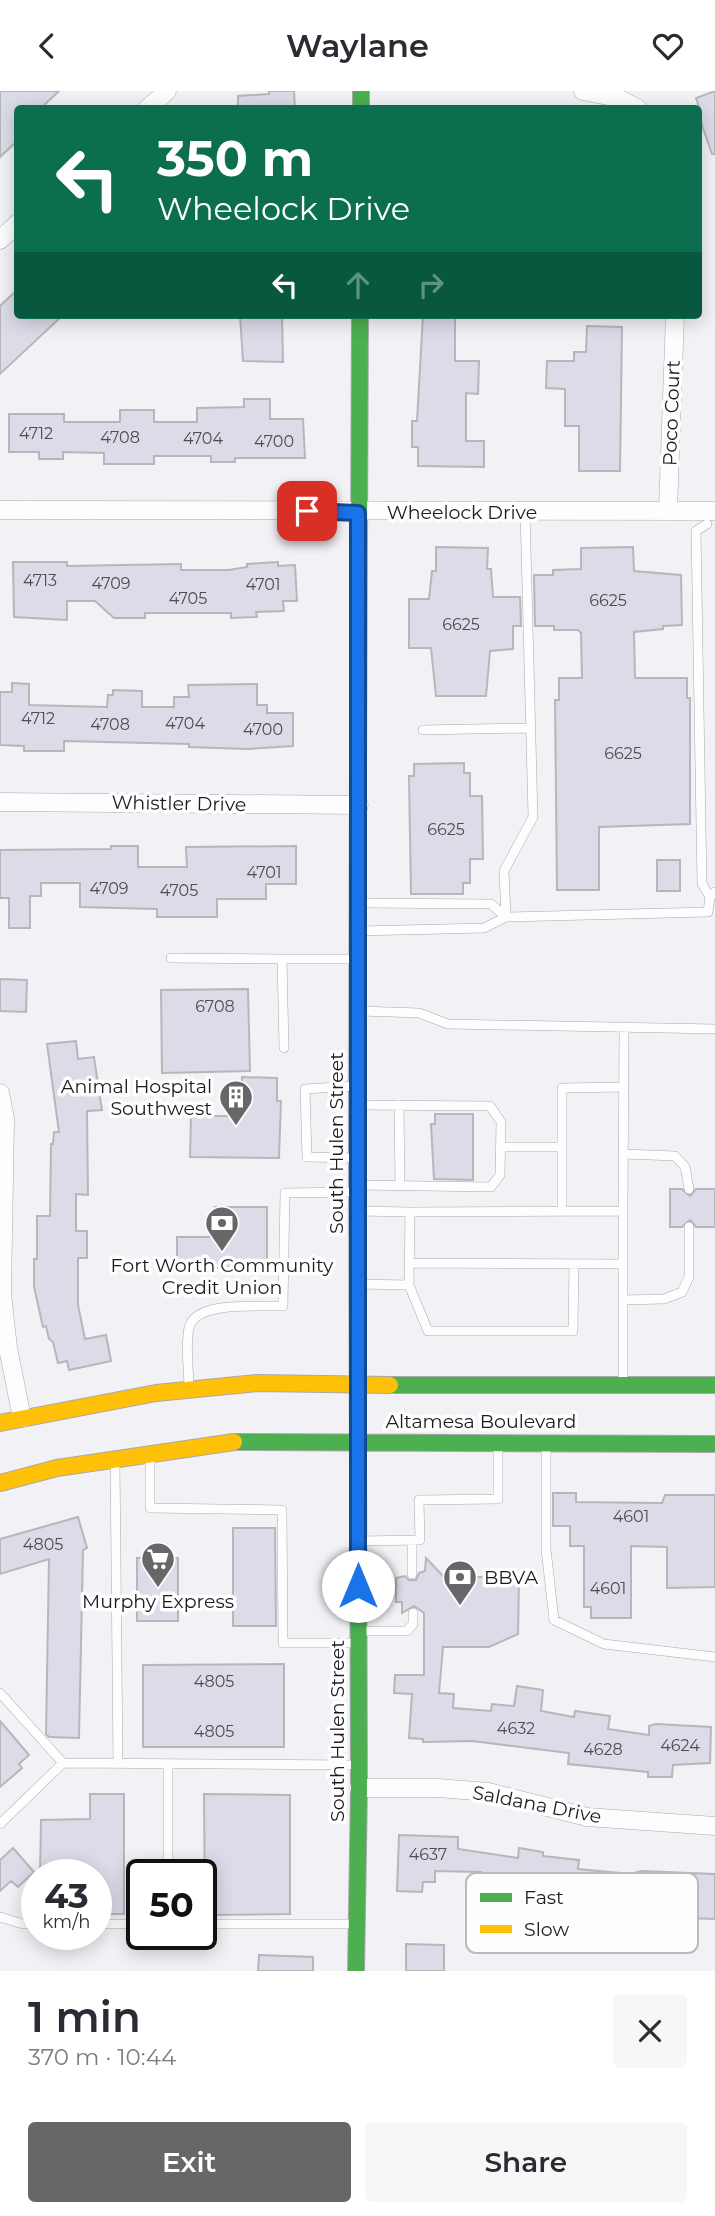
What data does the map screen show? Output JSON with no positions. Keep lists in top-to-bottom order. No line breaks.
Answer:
{"streets":{"main road":["South Hulen Street","Altamesa Boulevard"],"street":["Poco Court","Wheelock Drive","Whistler Drive","Saldana Drive"]},"crossings":[["Poco Court","Wheelock Drive"],["Wheelock Drive","South Hulen Street"],["Whistler Drive","South Hulen Street"],["South Hulen Street","Altamesa Boulevard"],["South Hulen Street","Saldana Drive"]],"places":{"building":["Animal Hospital Southwest"],"bank":["Fort Worth Community Credit Union","BBVA"],"supermarket":["Murphy Express"]},"house_numbers":["4712","4708","4704","4700","4713","4709","4701","4705","6625","6625","4712","4704","4708","4700","6625","6625","4701","4709","4705","6708","4601","4805","4601","4805","4632","4805","4624","4628","4637"],"legend":["Fast","Slow"],"page":{"header":"Waylane","turn":["350 m","Wheelock Drive"],"speed":"43 km/h","limit":"50","heading":["1 min","370 m · 10:44"],"buttons":["Exit","Share"]}}
